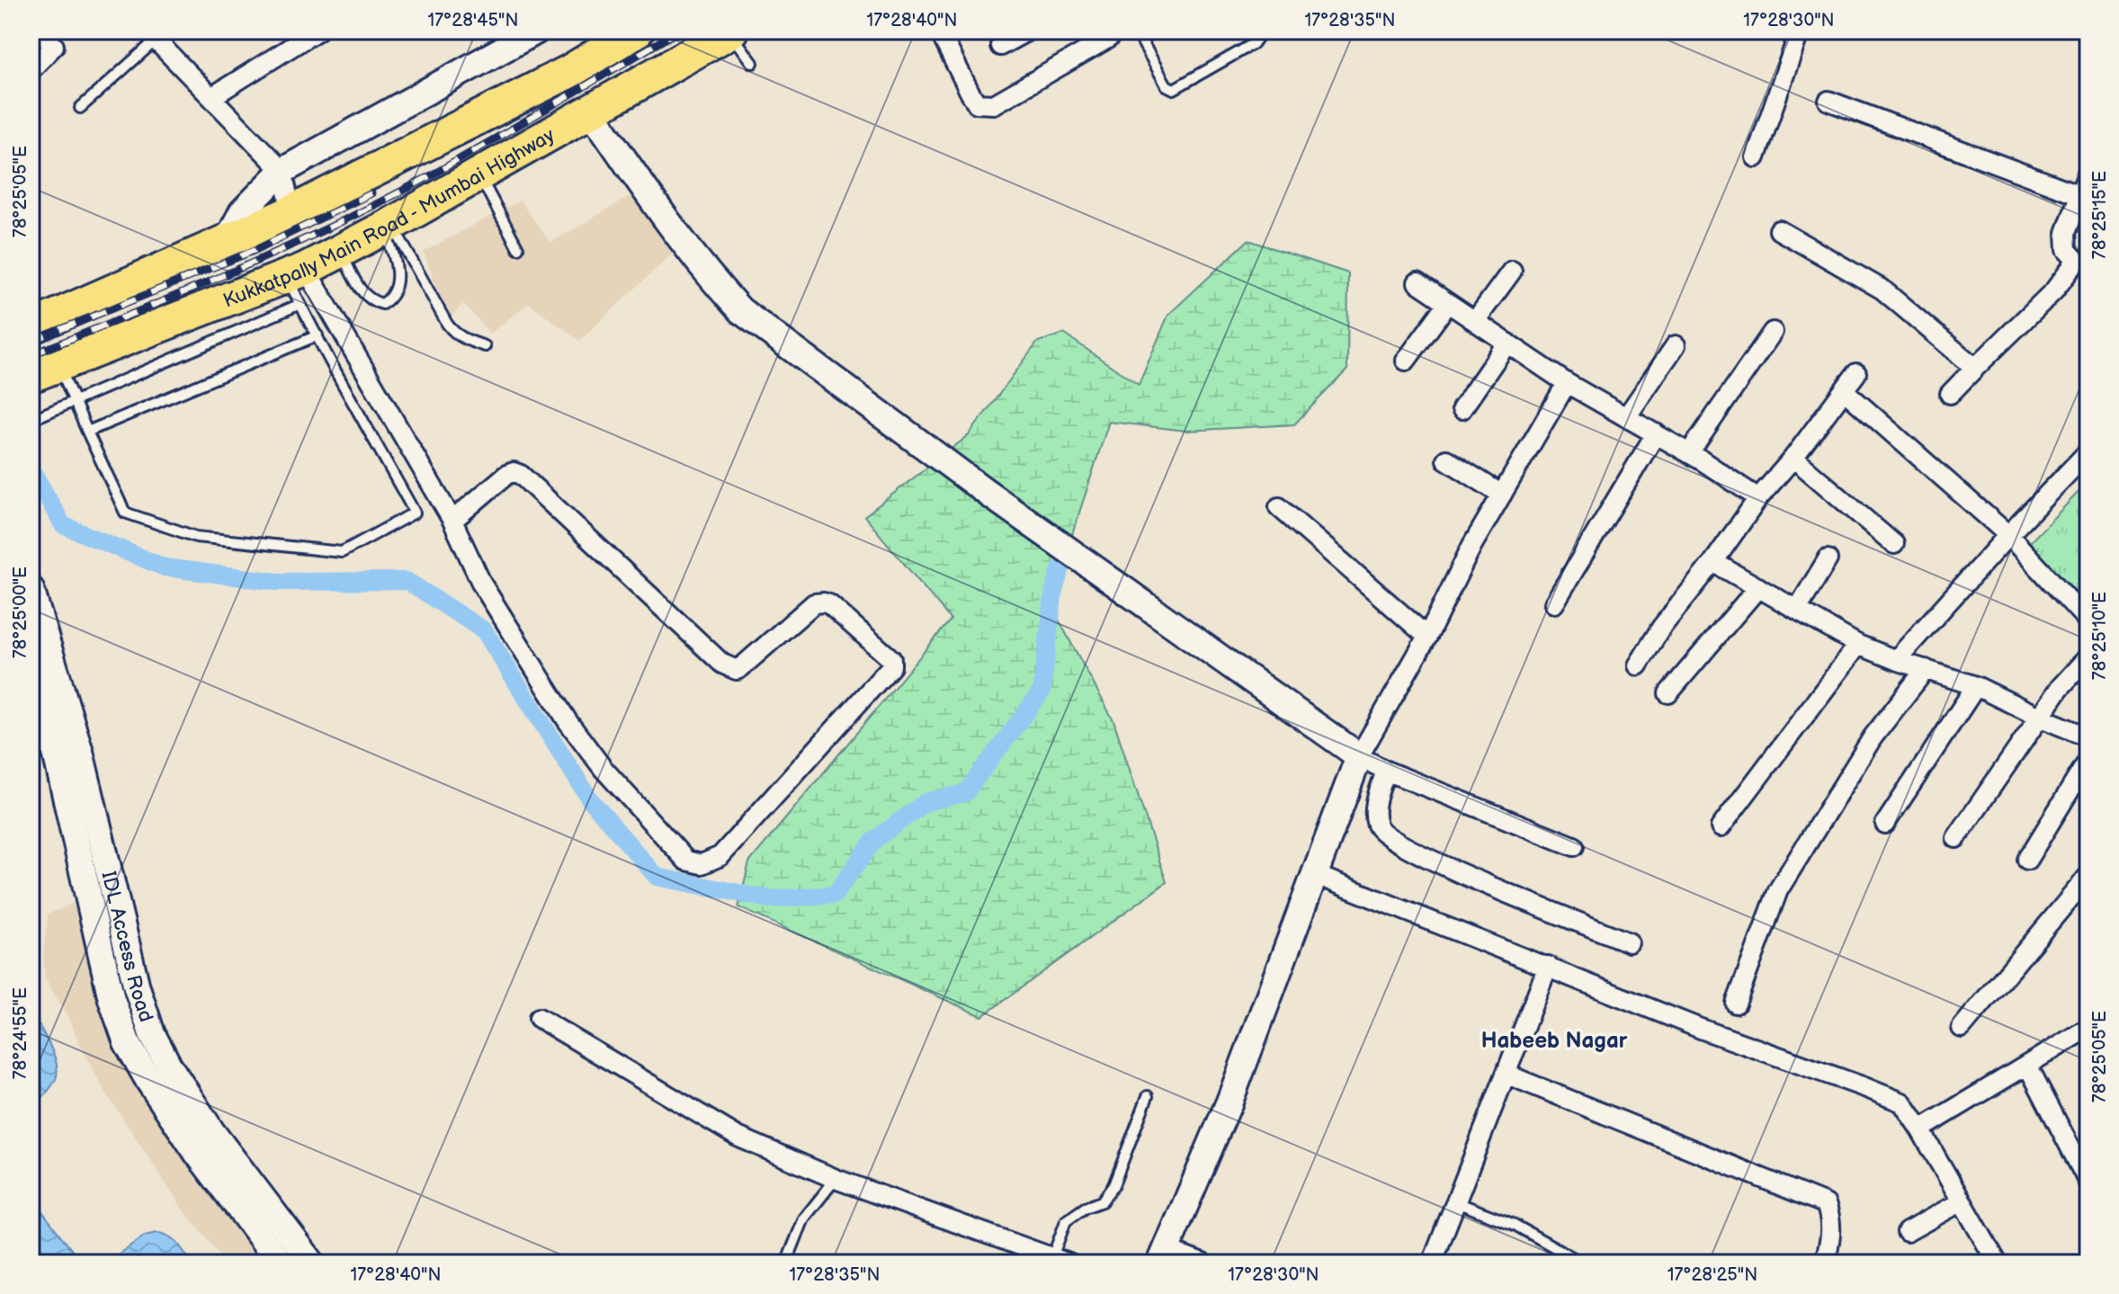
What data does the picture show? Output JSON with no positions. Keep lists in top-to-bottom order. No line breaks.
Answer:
{"streets":{"highway":["Kukkatpally Main Road - Mumbai Highway"],"street":["IDL Access Road"]},"districts":["Habeeb Nagar"],"coordinates":["17°28'45\"N","17°28'40\"N","17°28'35\"N","17°28'30\"N","78°25'05\"E","78°25'15\"E","78°25'00\"E","78°25'10\"E","78°24'55\"E","17°28'25\"N"]}
